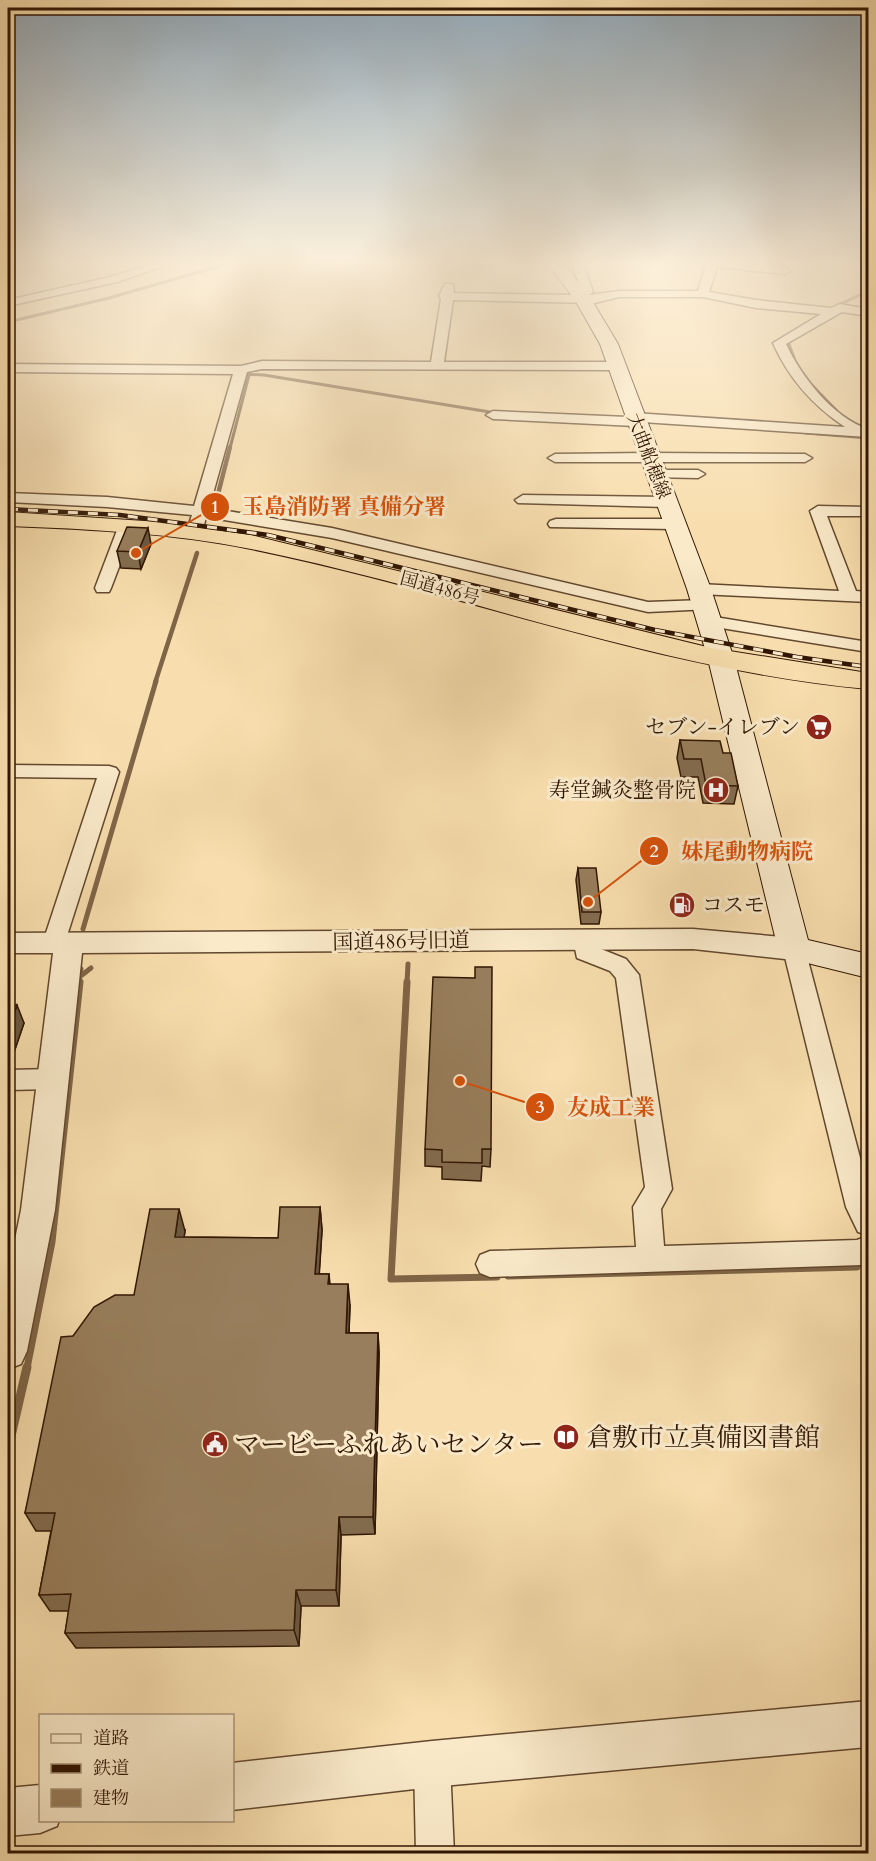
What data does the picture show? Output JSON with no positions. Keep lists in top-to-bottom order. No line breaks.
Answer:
{"streets":{"highway":["国道486号"],"main road":["大曲船穂線"],"street":["国道486号旧道"]},"crossings":[["大曲船穂線","国道486号"],["大曲船穂線","国道486号旧道"]],"places":{"other":["玉島消防署 真備分署","妹尾動物病院","友成工業"],"supermarket":["セブン-イレブン"],"hospital":["寿堂鍼灸整骨院"],"fuel station":["コスモ"],"library":["倉敷市立真備図書館"],"public building":["マービーふれあいセンター"]},"legend":["道路","鉄道","建物"]}
